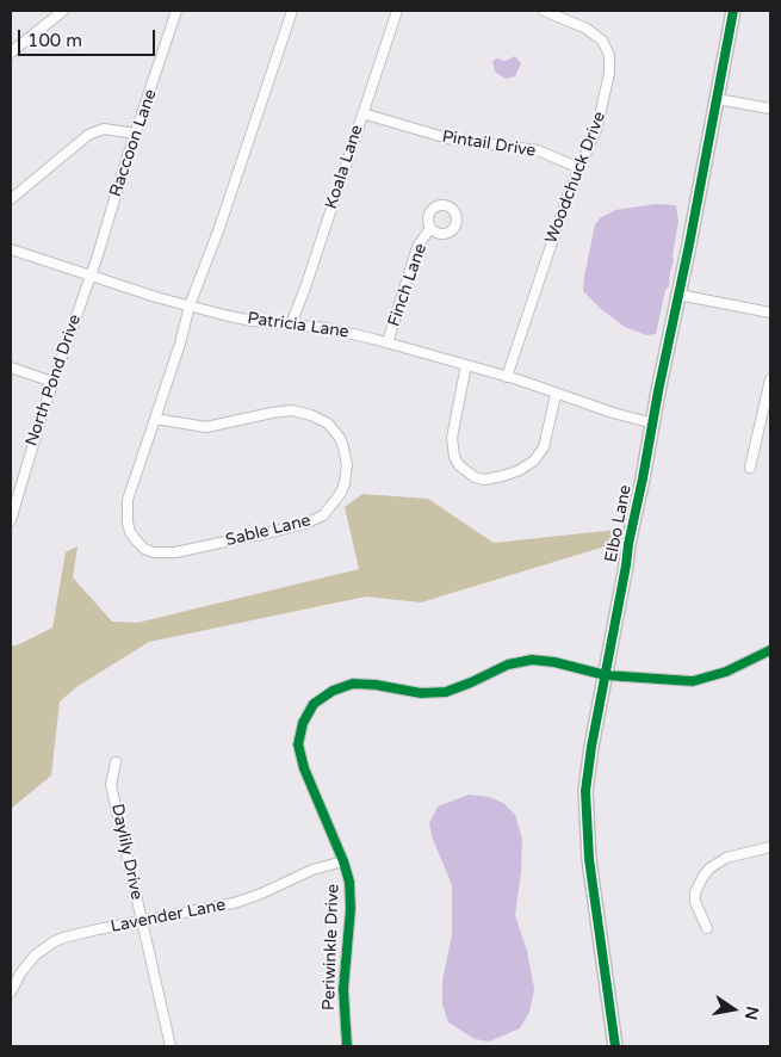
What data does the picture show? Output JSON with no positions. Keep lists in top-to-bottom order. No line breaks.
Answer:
{"streets":{"street":["Raccoon Lane","Pintail Drive","Koala Lane","Woodchuck Drive","Finch Lane","Patricia Lane","North Pond Drive","Elbo Lane","Sable Lane","Daylily Drive","Lavender Lane","Periwinkle Drive"]},"crossings":[["Raccoon Lane","Patricia Lane"],["Raccoon Lane","North Pond Drive"],["Pintail Drive","Koala Lane"],["Pintail Drive","Woodchuck Drive"],["Koala Lane","Patricia Lane"],["Woodchuck Drive","Patricia Lane"],["Finch Lane","Patricia Lane"],["Patricia Lane","North Pond Drive"],["Patricia Lane","Elbo Lane"],["Patricia Lane","Sable Lane"],["Elbo Lane","Periwinkle Drive"],["Daylily Drive","Lavender Lane"],["Lavender Lane","Periwinkle Drive"]],"scale_bar":"100 m","north":"right"}
